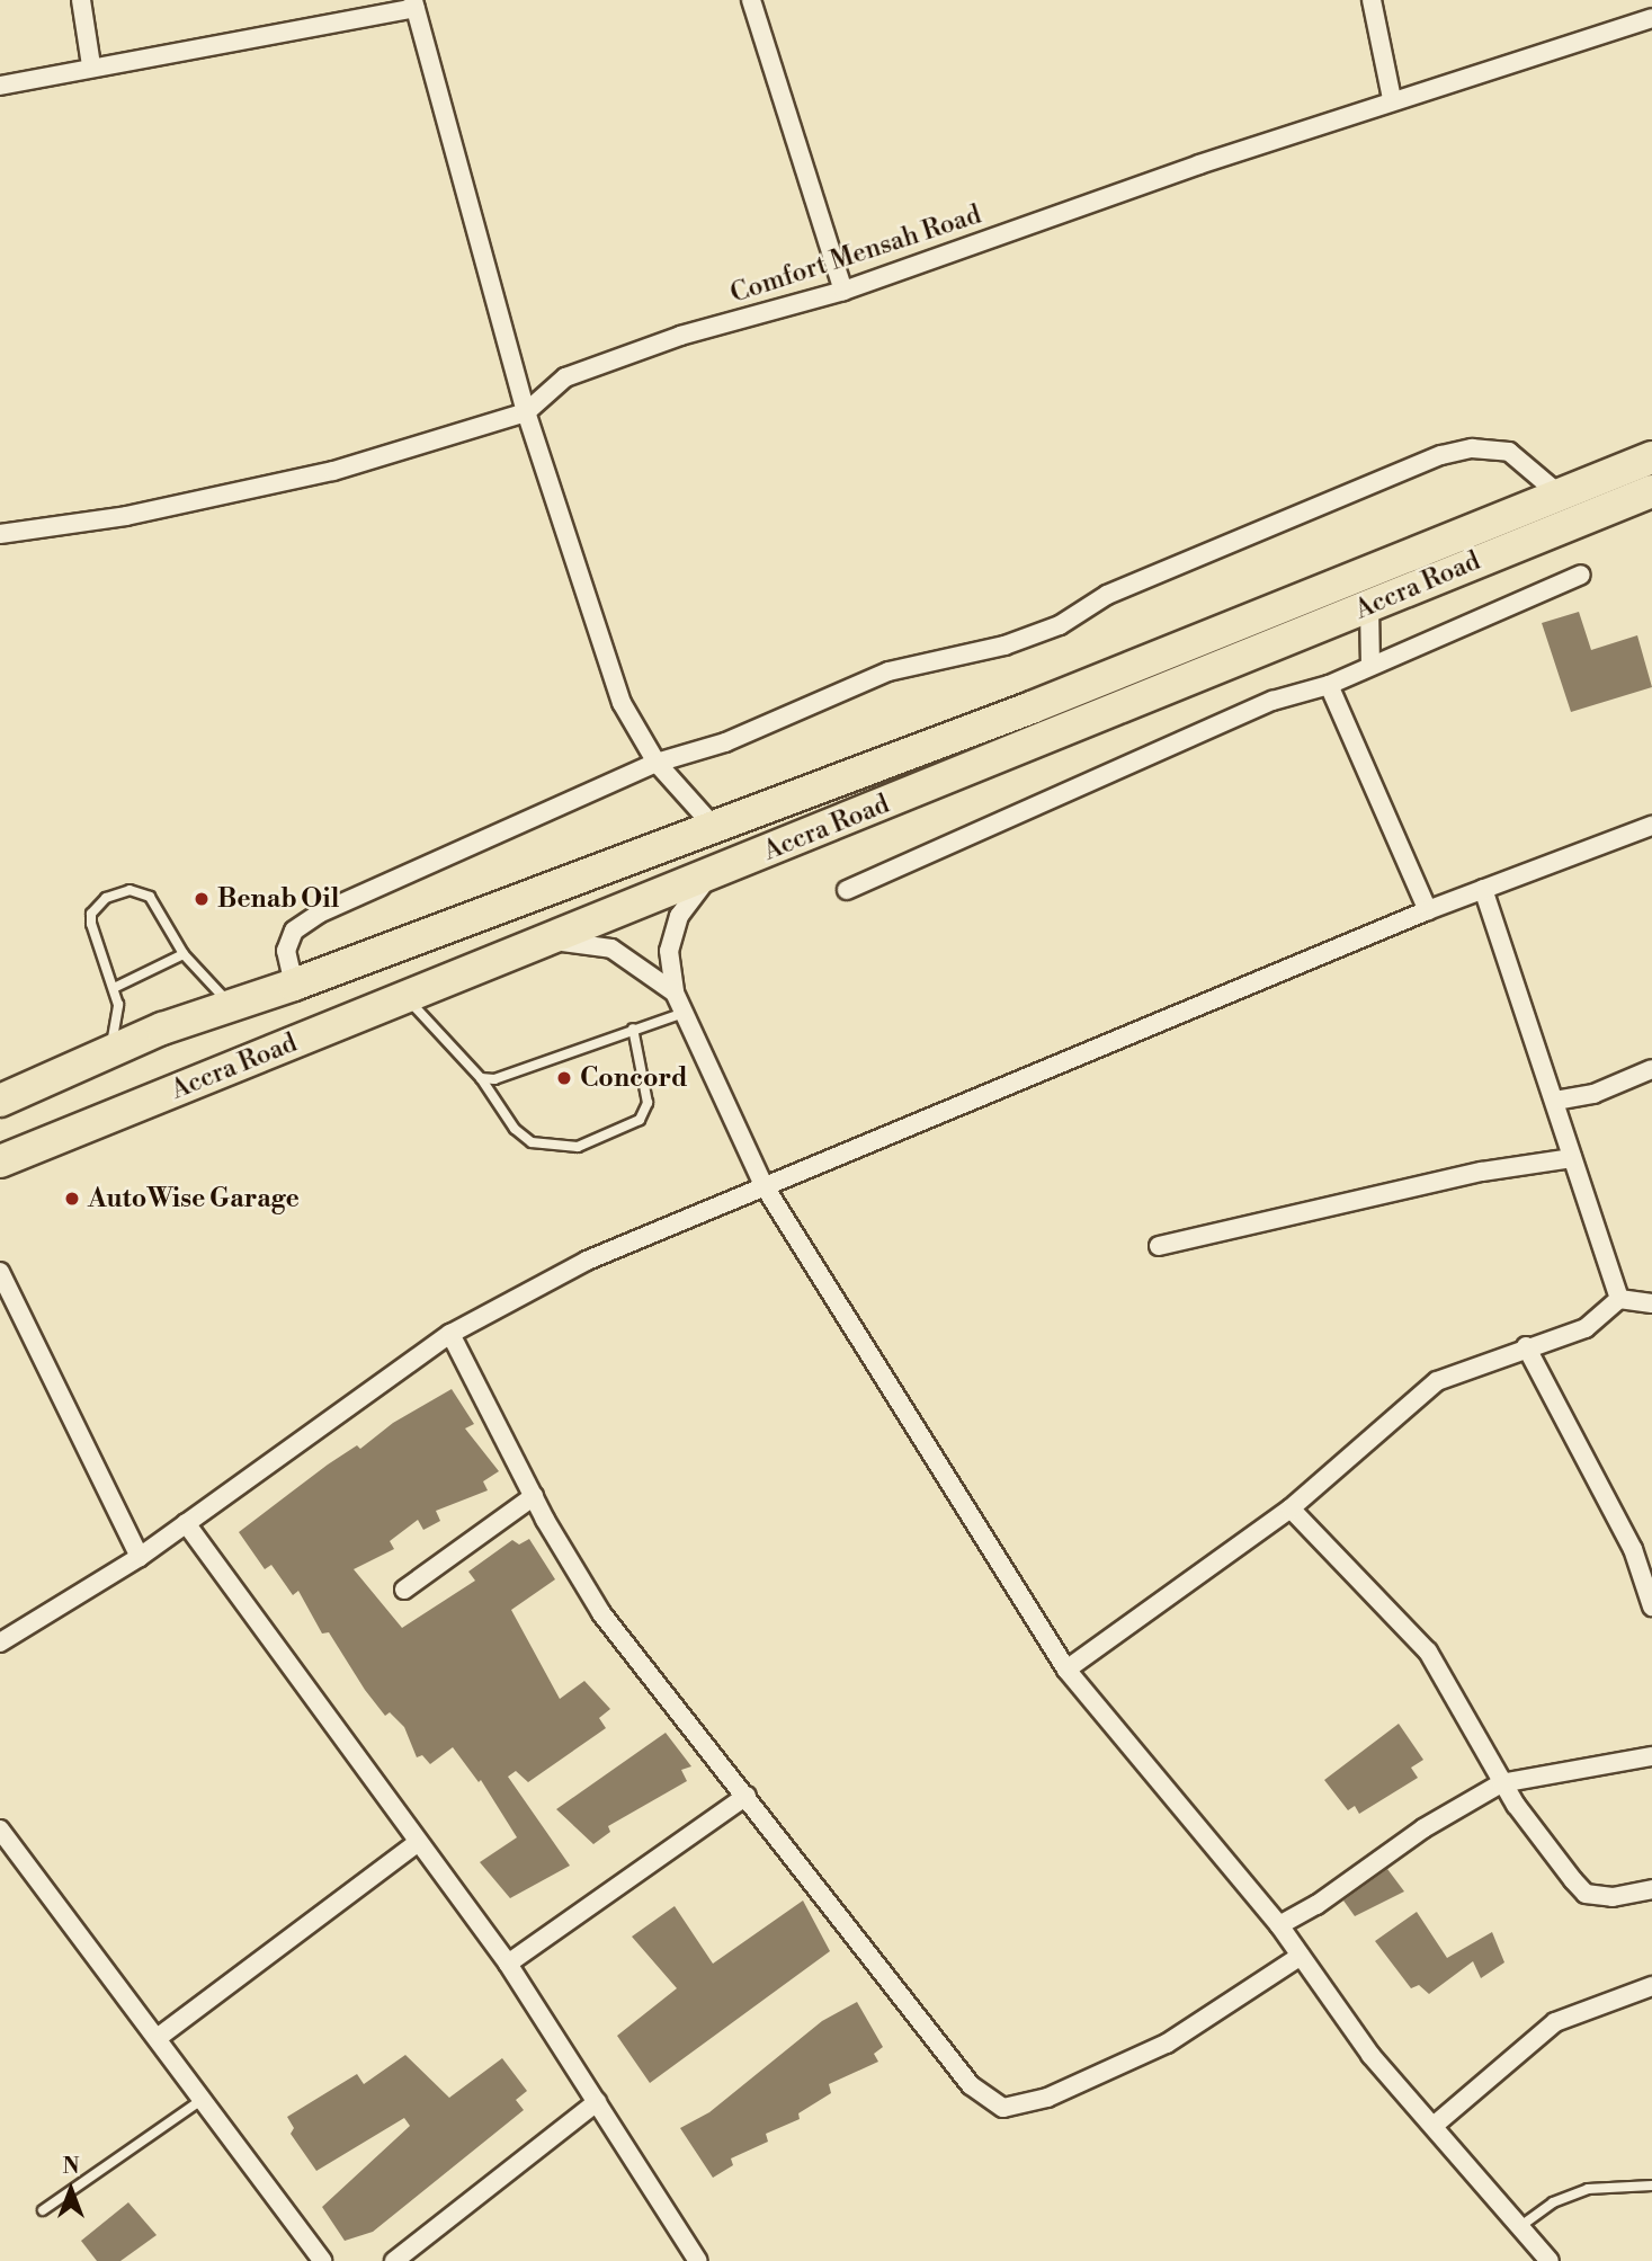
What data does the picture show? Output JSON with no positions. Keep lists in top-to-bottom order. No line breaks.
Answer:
{"streets":{"highway":["Accra Road"],"street":["Comfort Mensah Road"]},"places":["Benab Oil","Concord","AutoWise Garage"],"north":"top"}
